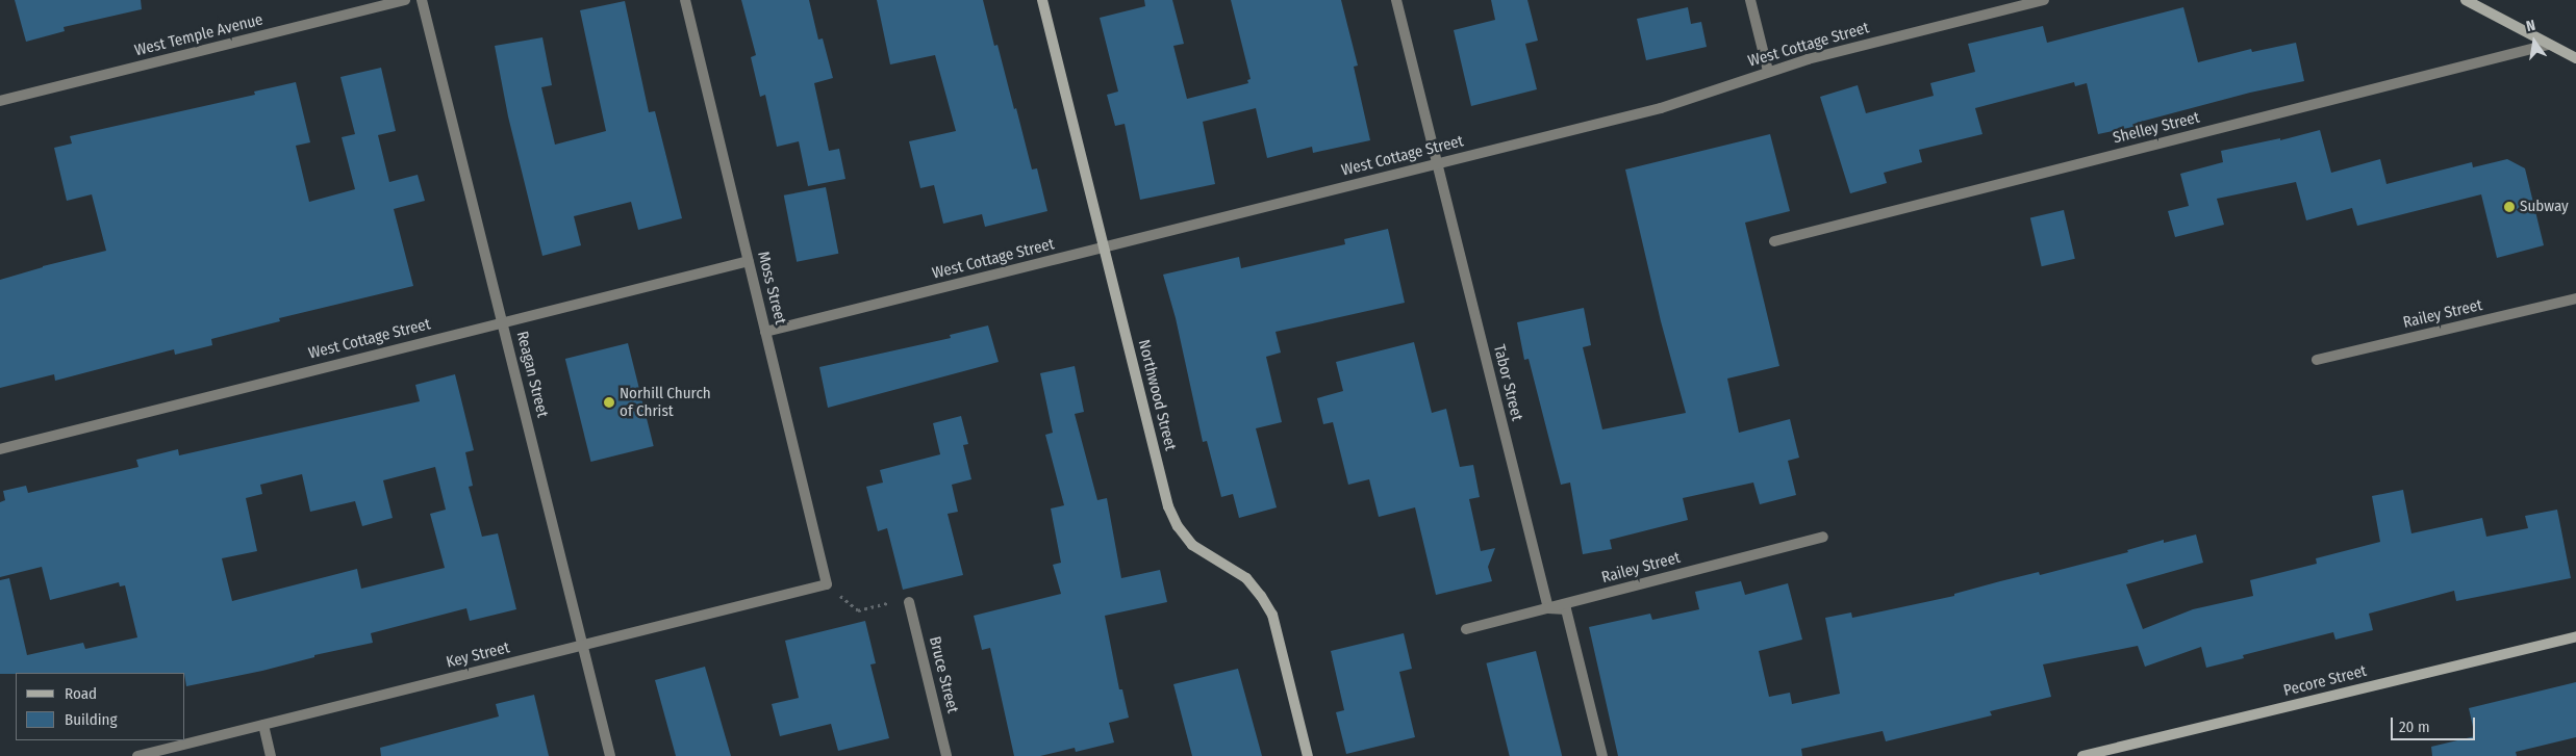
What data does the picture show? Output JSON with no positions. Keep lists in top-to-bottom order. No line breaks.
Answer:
{"streets":{"street":["West Temple Avenue","West Cottage Street","Shelley Street","Moss Street","Railey Street","Reagan Street","Tabor Street","Northwood Street","Key Street","Bruce Street","Pecore Street"]},"crossings":[["West Cottage Street","Moss Street"],["West Cottage Street","Reagan Street"],["West Cottage Street","Tabor Street"],["West Cottage Street","Northwood Street"],["Moss Street","Key Street"],["Railey Street","Tabor Street"],["Reagan Street","Key Street"]],"places":["Subway","Norhill Church of Christ"],"legend":["Road","Building"],"scale_bar":"20 m","north":"top"}
